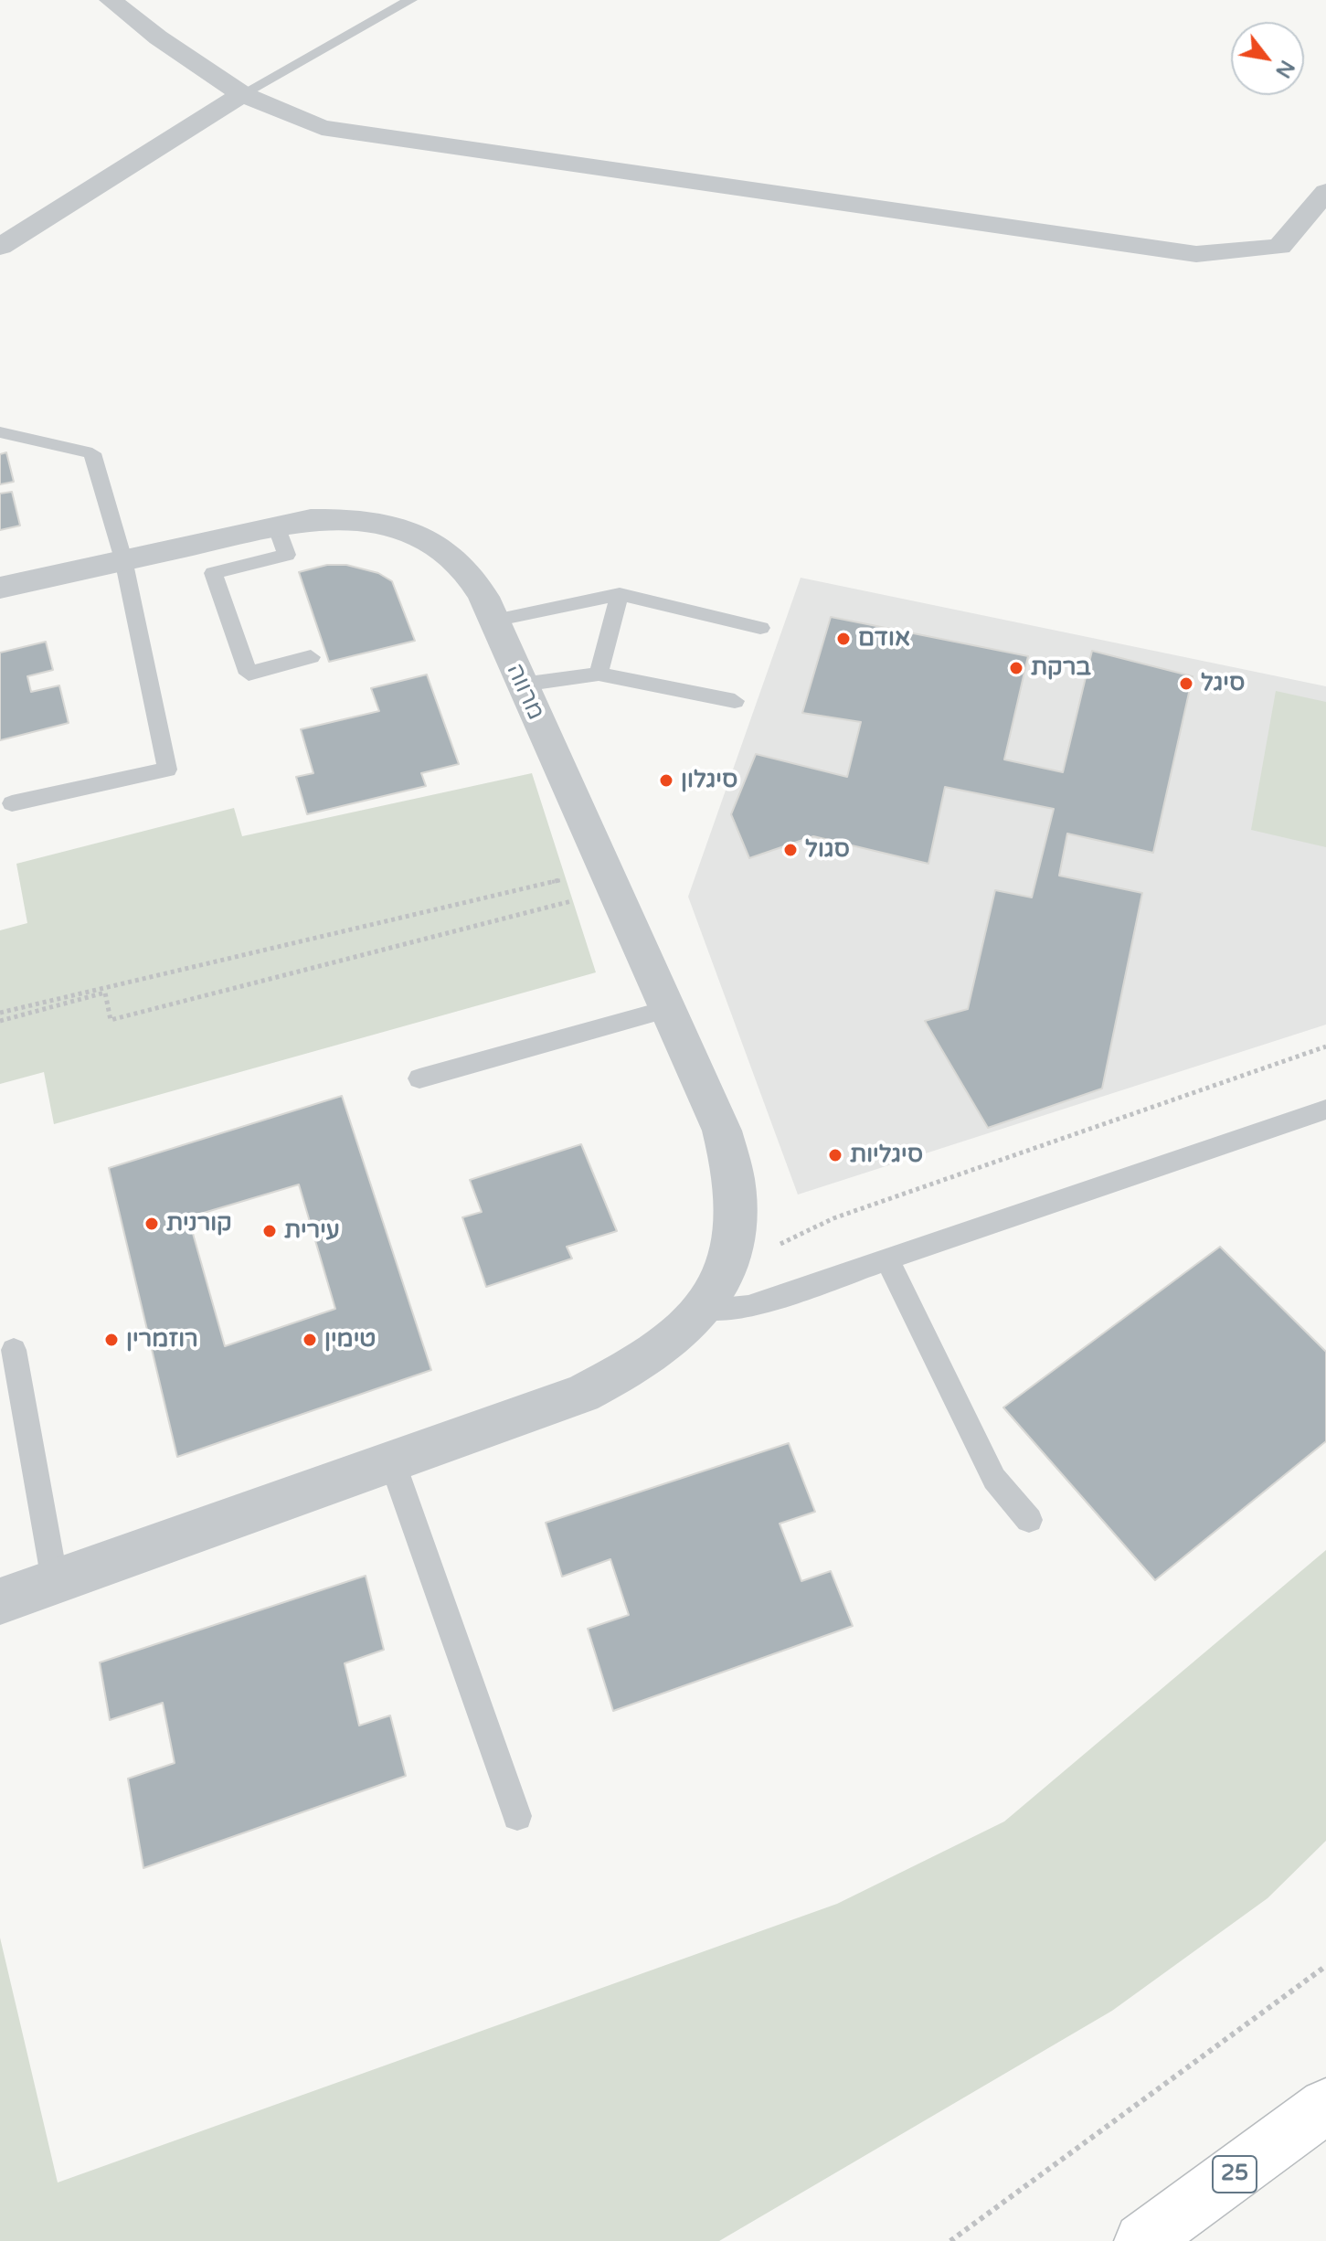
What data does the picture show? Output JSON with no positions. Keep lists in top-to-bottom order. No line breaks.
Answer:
{"streets":{"highway":["25"],"street":["מרווה"]},"places":["אודם","ברקת","סיגל","סיגלון","סגול","סיגליות","קורנית","עירית","רוזמרין","טימין"],"north":"bottom right"}
